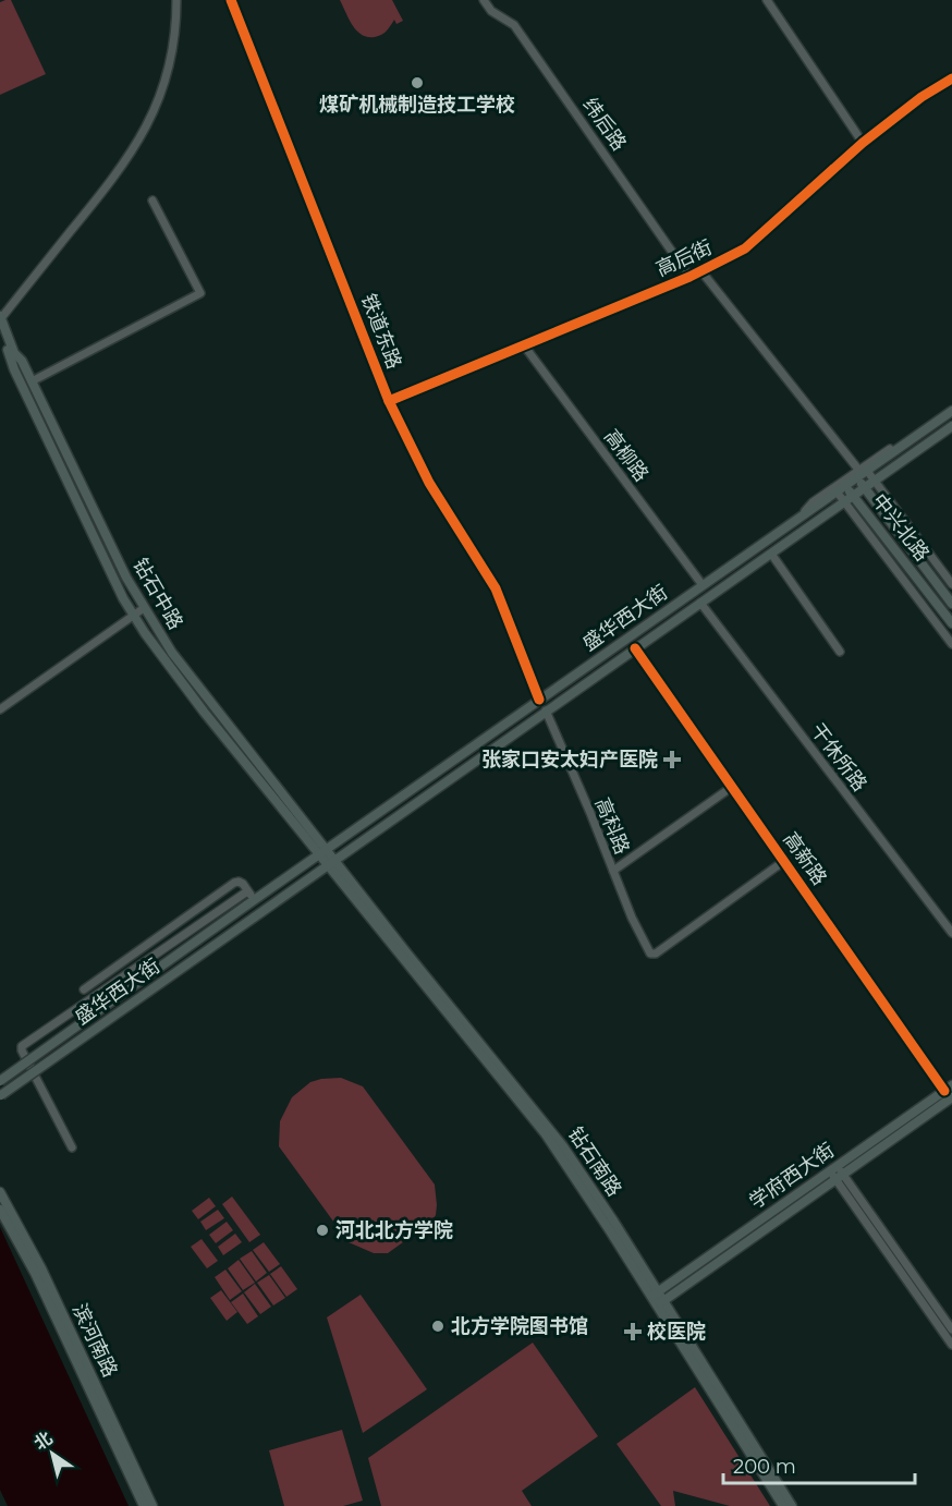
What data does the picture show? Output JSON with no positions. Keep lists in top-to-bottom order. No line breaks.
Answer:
{"streets":{"main road":["中兴北路","钻石中路","盛华西大街","钻石南路","学府西大街","滨河南路"],"street":["纬后路","高后街","铁道东路","高柳路","干休所路","高科路","高新路"]},"crossings":[["纬后路","高后街"],["高后街","铁道东路"],["高后街","高柳路"],["铁道东路","盛华西大街"],["高柳路","盛华西大街"],["中兴北路","盛华西大街"],["钻石中路","盛华西大街"],["钻石中路","钻石南路"],["盛华西大街","干休所路"],["盛华西大街","高科路"],["盛华西大街","高新路"],["盛华西大街","钻石南路"],["高科路","高新路"],["高新路","学府西大街"],["钻石南路","学府西大街"]],"places":{"other":["煤矿机械制造技工学校","河北北方学院","北方学院图书馆"],"health":["张家口安太妇产医院","校医院"]},"scale_bar":"200 m","north":"top left"}
